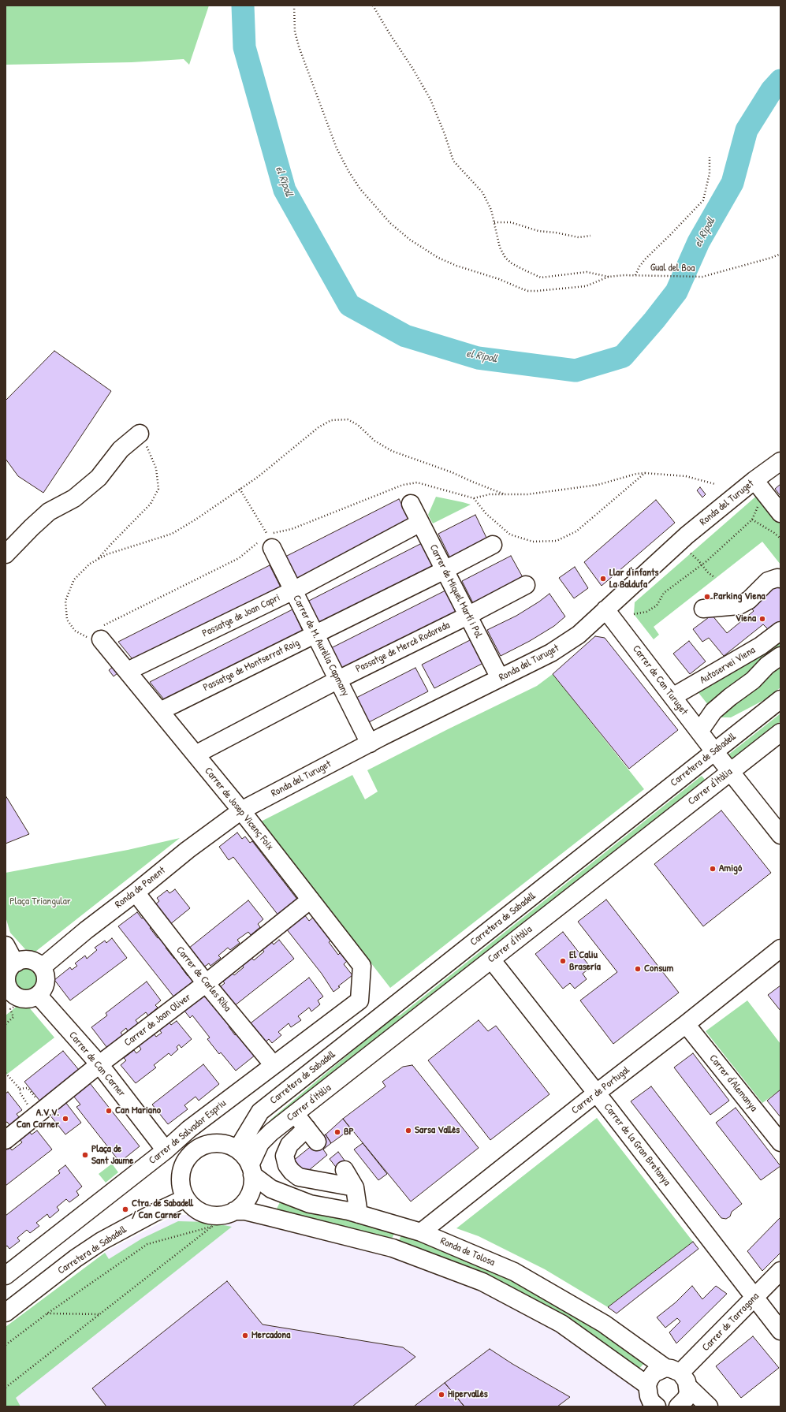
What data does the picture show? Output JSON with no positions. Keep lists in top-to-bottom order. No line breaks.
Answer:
{"streets":{"street":["Ronda del Turuget","Carrer de Miquel Martí i Pol","Passatge de Joan Capri","Carrer de M. Aurèlia Capmany","Passatge de Mercè Rodoreda","Passatge de Montserrat Roig","Autoservei Viena","Carrer de Can Turuget","Carretera de Sabadell","Carrer d'Itàlia","Carrer de Josep Vicenç Foix","Ronda de Ponent","Carrer de Carles Riba","Carrer de Joan Oliver","Carrer de Can Carner","Carrer d'Alemanya","Carrer de Portugal","Carrer de Salvador Espriu","Carrer de la Gran Bretanya","Ronda de Tolosa","Carrer de Tarragona"],"path":["Gual del Boa"]},"crossings":[["Ronda del Turuget","Carrer de Miquel Martí i Pol"],["Ronda del Turuget","Carrer de M. Aurèlia Capmany"],["Ronda del Turuget","Carrer de Can Turuget"],["Ronda del Turuget","Carrer de Josep Vicenç Foix"],["Ronda del Turuget","Ronda de Ponent"],["Carrer de Miquel Martí i Pol","Passatge de Joan Capri"],["Carrer de Miquel Martí i Pol","Passatge de Mercè Rodoreda"],["Carrer de Miquel Martí i Pol","Passatge de Montserrat Roig"],["Passatge de Joan Capri","Carrer de M. Aurèlia Capmany"],["Passatge de Joan Capri","Carrer de Josep Vicenç Foix"],["Carrer de M. Aurèlia Capmany","Passatge de Mercè Rodoreda"],["Carrer de M. Aurèlia Capmany","Passatge de Montserrat Roig"],["Passatge de Mercè Rodoreda","Carrer de Josep Vicenç Foix"],["Passatge de Montserrat Roig","Carrer de Josep Vicenç Foix"],["Autoservei Viena","Carrer de Can Turuget"],["Carrer de Can Turuget","Carretera de Sabadell"],["Carrer de Can Turuget","Carrer d'Itàlia"],["Carretera de Sabadell","Carrer d'Itàlia"],["Carretera de Sabadell","Ronda de Tolosa"],["Carrer d'Itàlia","Carrer de la Gran Bretanya"],["Carrer d'Itàlia","Ronda de Tolosa"],["Carrer de Josep Vicenç Foix","Ronda de Ponent"],["Carrer de Josep Vicenç Foix","Carrer de Joan Oliver"],["Carrer de Josep Vicenç Foix","Carrer de Salvador Espriu"],["Ronda de Ponent","Carrer de Carles Riba"],["Ronda de Ponent","Carrer de Can Carner"],["Carrer de Carles Riba","Carrer de Joan Oliver"],["Carrer de Carles Riba","Carrer de Salvador Espriu"],["Carrer de Joan Oliver","Carrer de Can Carner"],["Carrer de Can Carner","Carrer de Salvador Espriu"],["Carrer d'Alemanya","Carrer de Portugal"],["Carrer de Portugal","Carrer de la Gran Bretanya"],["Carrer de Portugal","Ronda de Tolosa"],["Carrer de la Gran Bretanya","Carrer de Tarragona"],["Ronda de Tolosa","Carrer de Tarragona"]],"water":["el Ripoll"],"parks":["Plaça Triangular"],"places":["Llar d'infants La Baldufa","Parking Viena","Viena","Amigó","El Caliu Brasería","Consum","Can Mariano","A.V.V. Can Carner","Sarsa Vallès","BP","Plaça de Sant Jaume","Ctra. de Sabadell / Can Carner","Mercadona","Hipervallès"]}
